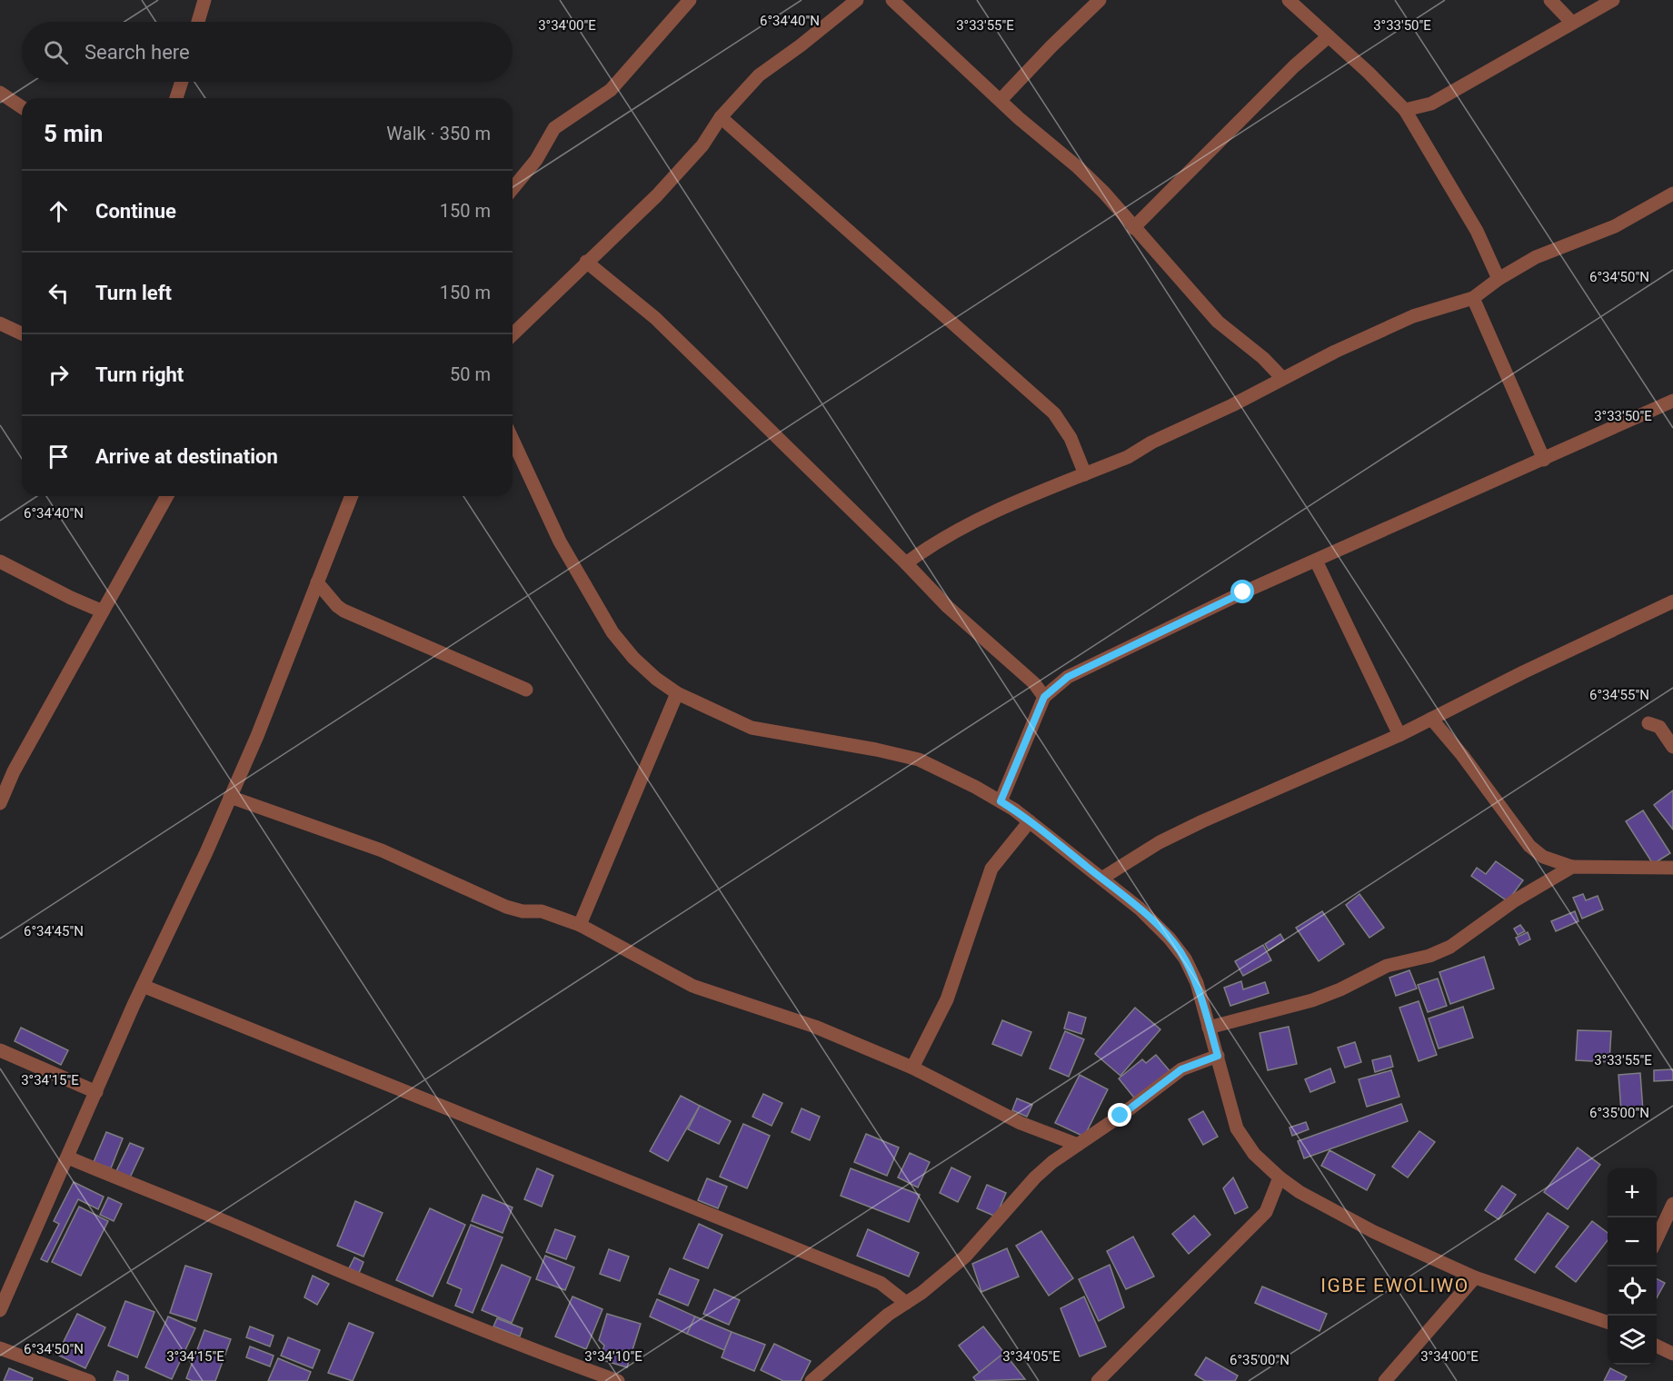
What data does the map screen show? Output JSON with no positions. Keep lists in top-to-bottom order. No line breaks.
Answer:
{"districts":["IGBE EWOLIWO"],"page":{"search":"Search here","heading":["5 min","Walk · 350 m"],"list":[["Continue","150 m"],["Turn left","150 m"],["Turn right","50 m"],"Arrive at destination"],"map_buttons":["+","−"]},"coordinates":["6°34'40\"N","3°34'00\"E","3°33'55\"E","3°33'50\"E","6°34'50\"N","6°34'55\"N","6°34'45\"N","3°34'15\"E","6°35'00\"N","3°34'10\"E","3°34'05\"E"]}
